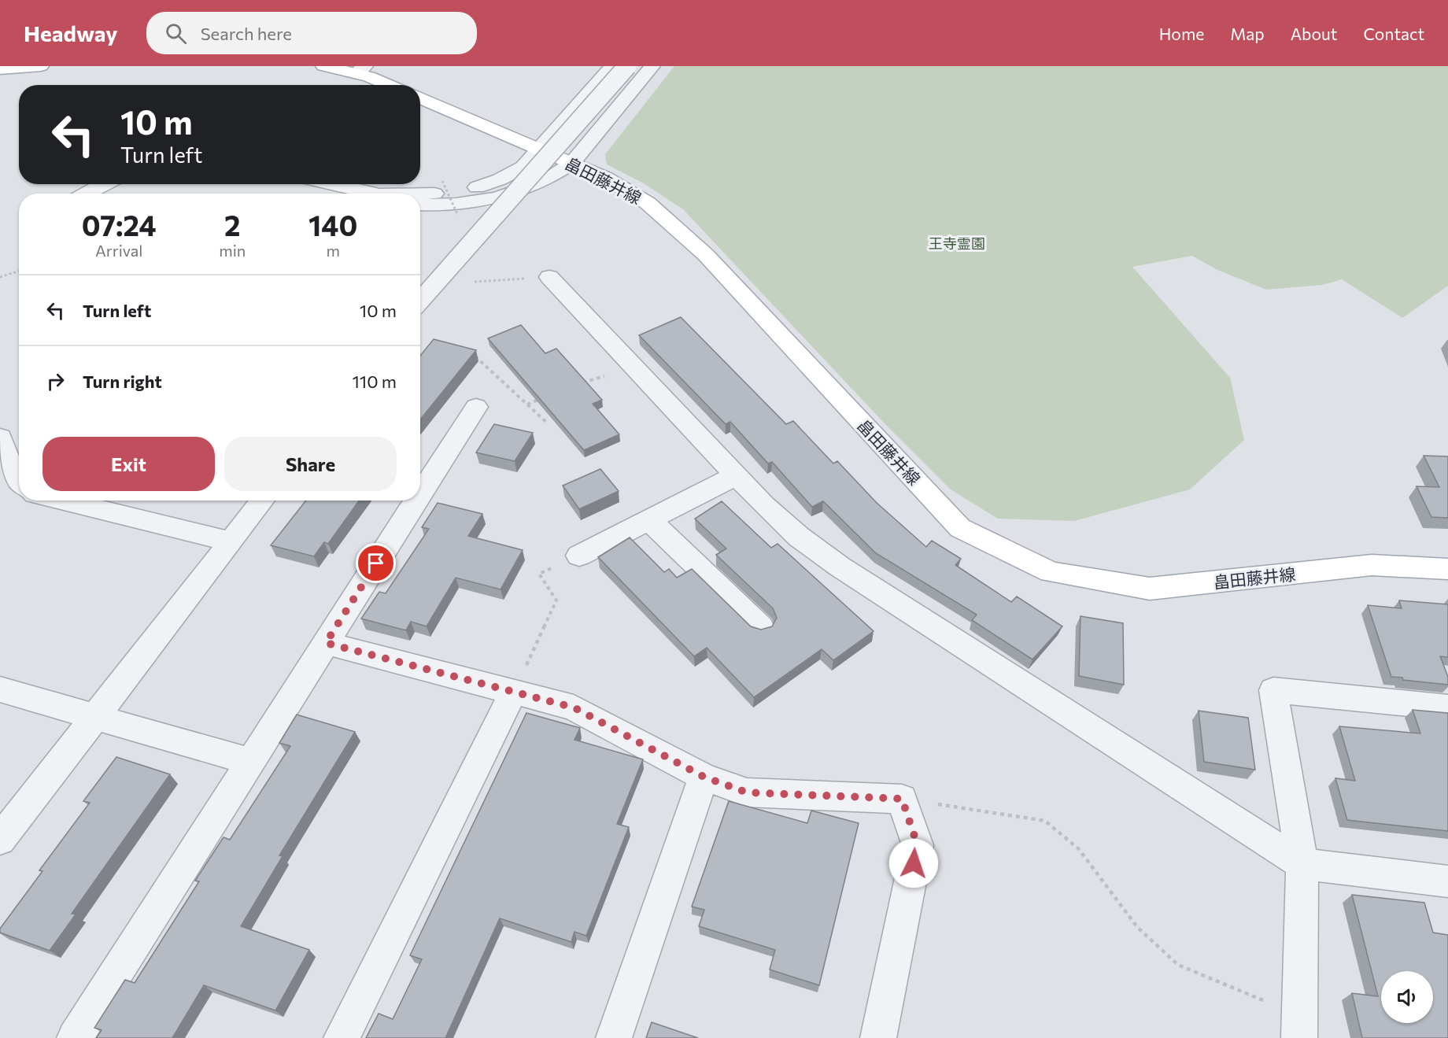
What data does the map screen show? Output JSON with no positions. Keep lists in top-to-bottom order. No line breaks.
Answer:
{"streets":{"main road":["畠田藤井線"]},"parks":["王寺霊園"],"page":{"header":"Headway","search":"Search here","nav":["Home","Map","About","Contact"],"turn":["10 m","Turn left"],"eta":["07:24","Arrival","2","min","140","m"],"list":[{"name":"Turn left","value":"10 m"},{"name":"Turn right","value":"110 m"}],"buttons":["Exit","Share"]}}
